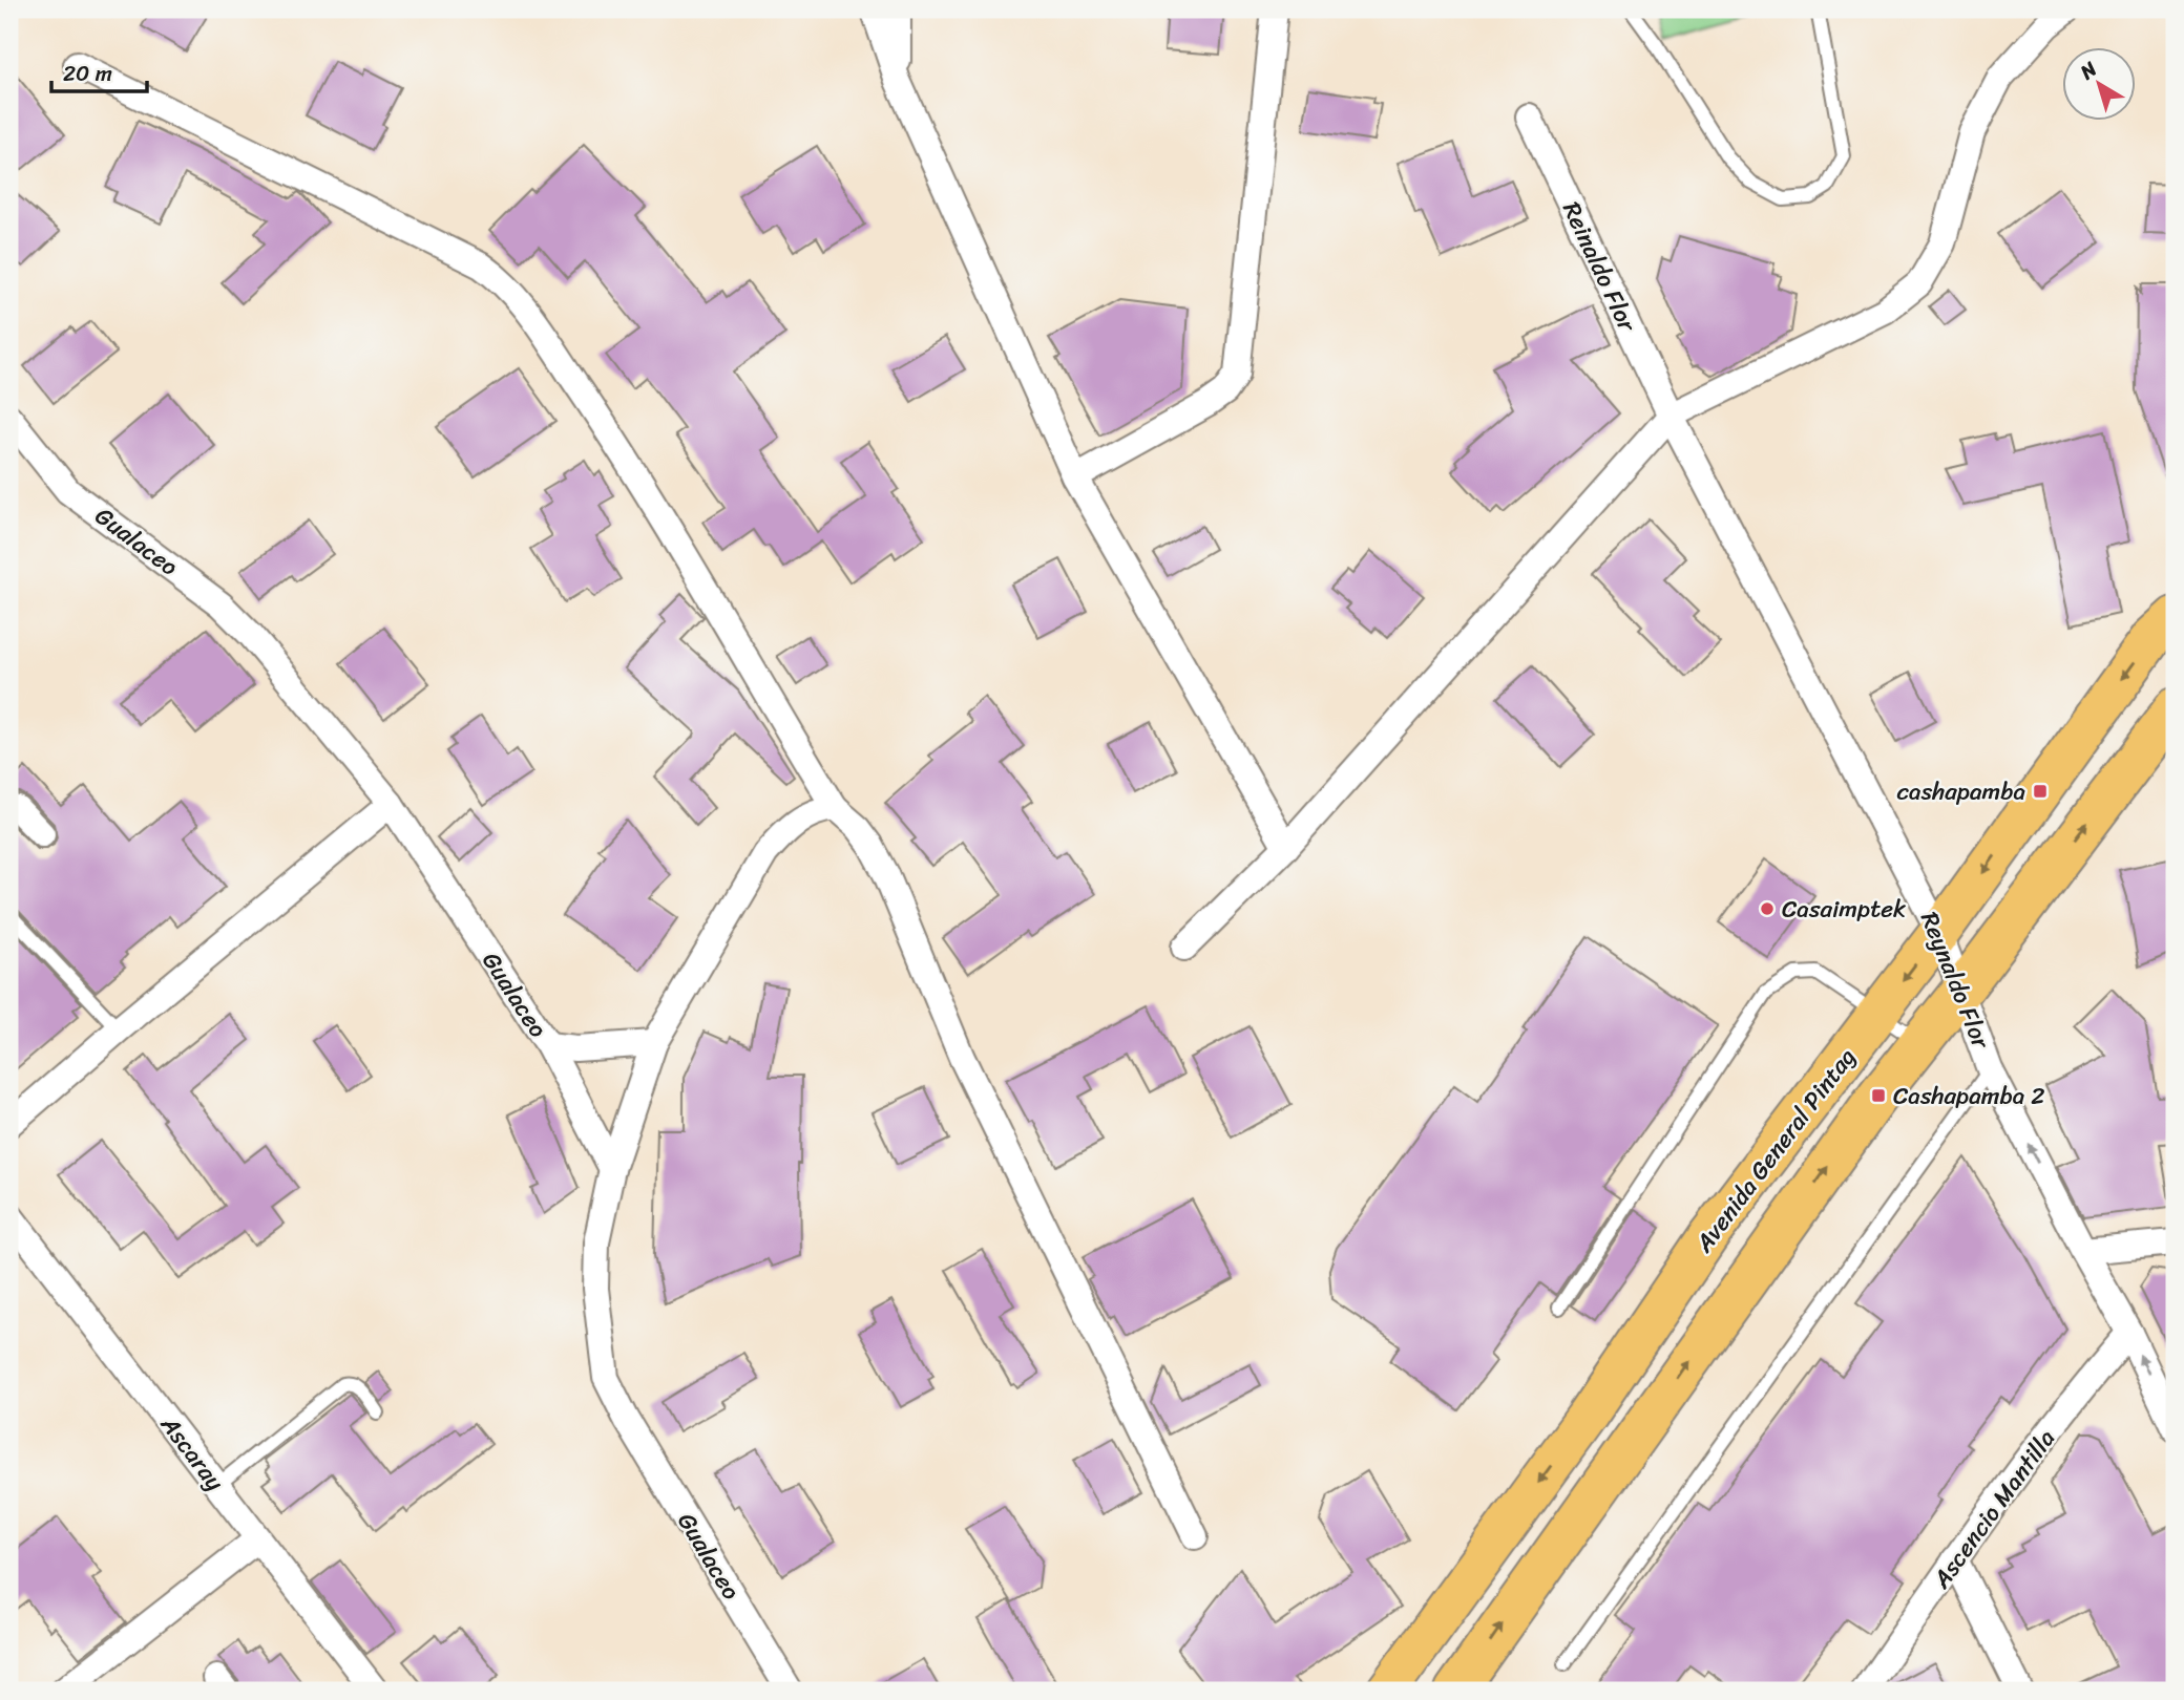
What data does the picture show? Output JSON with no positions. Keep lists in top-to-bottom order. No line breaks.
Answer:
{"streets":{"highway":["Avenida General Pintag"],"street":["Reinaldo Flor","Gualaceo","Reynaldo Flor","Ascaray","Ascencio Mantilla"]},"crossings":[["Reinaldo Flor","Reynaldo Flor"],["Reynaldo Flor","Avenida General Pintag"],["Reynaldo Flor","Ascencio Mantilla"]],"places":{"transit":["cashapamba","Cashapamba 2"],"other":["Casaimptek"]},"scale_bar":"20 m","north":"top left"}
